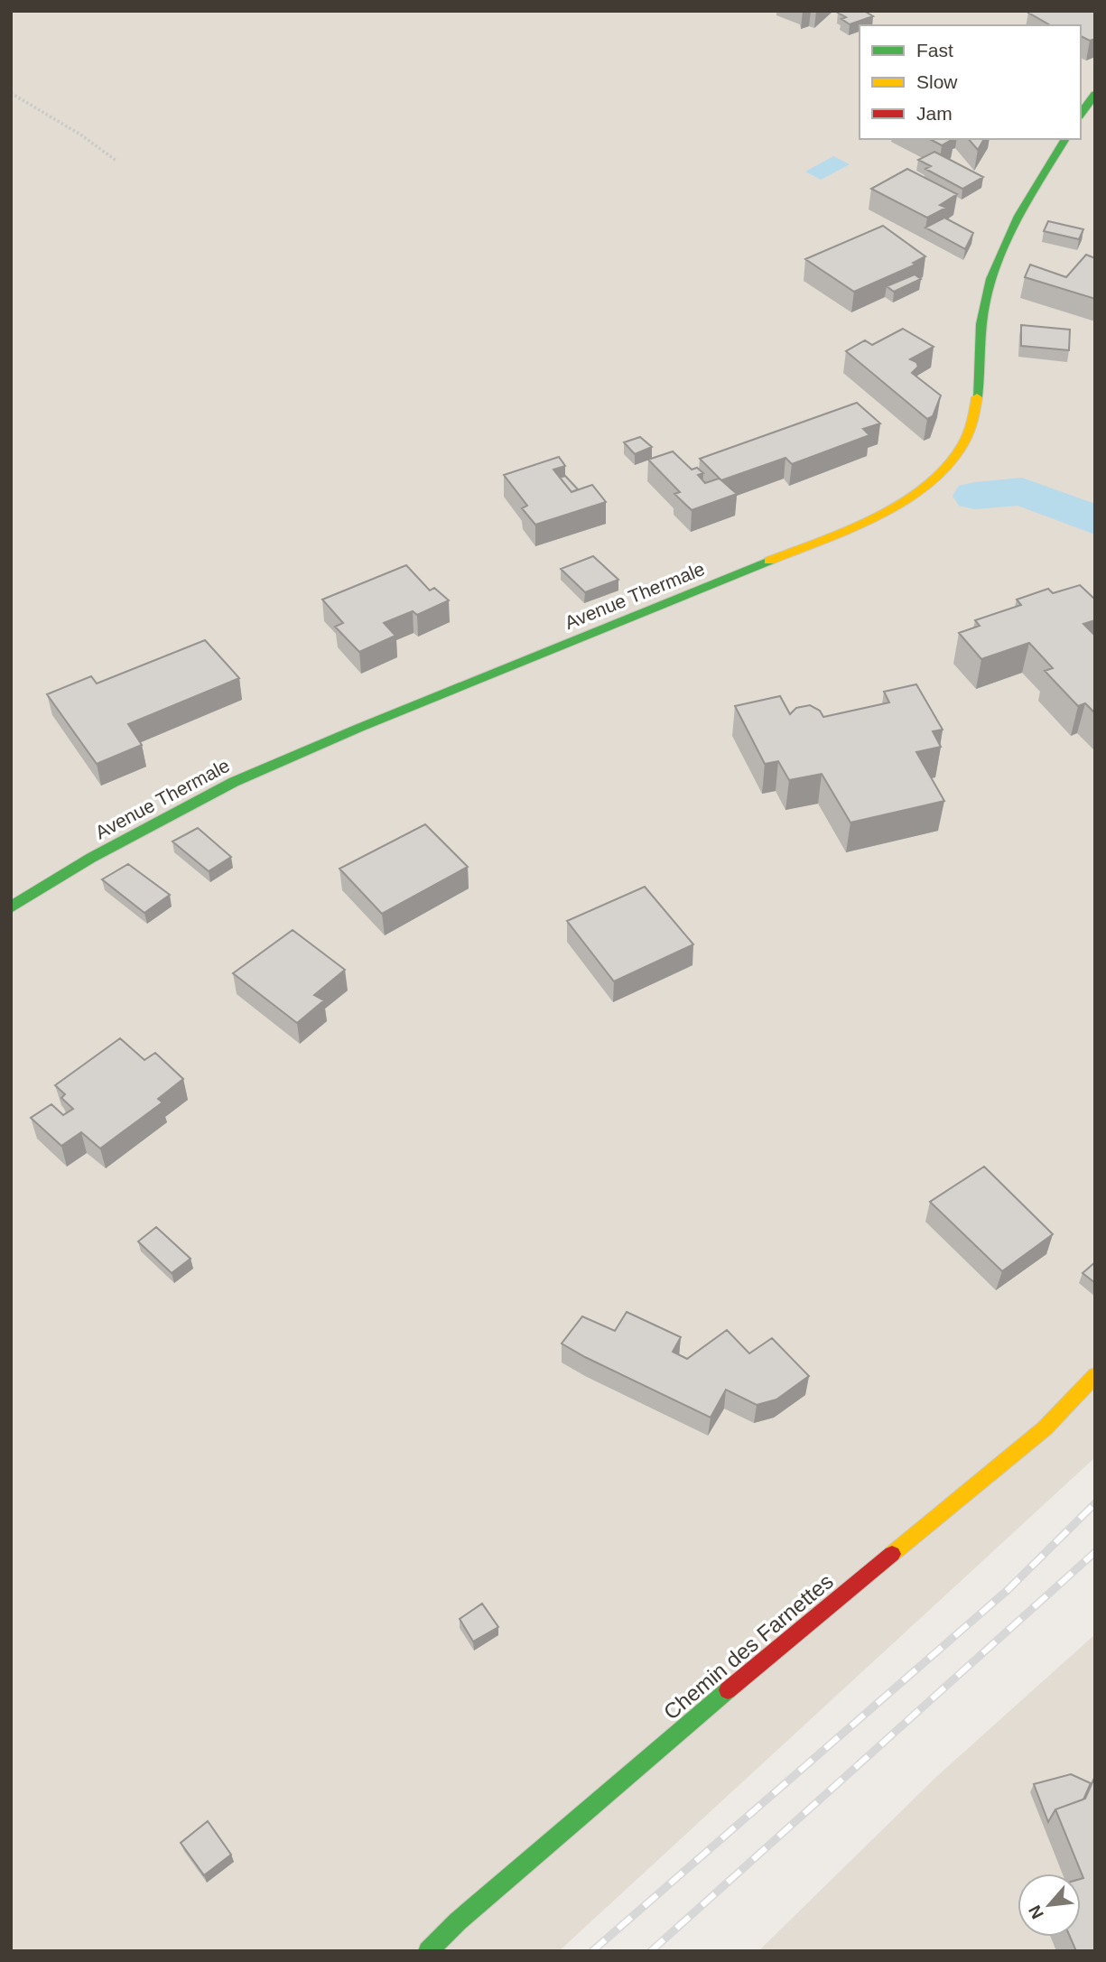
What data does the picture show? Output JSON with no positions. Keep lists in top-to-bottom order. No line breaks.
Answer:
{"streets":{"main road":["Avenue Thermale","Chemin des Farnettes"]},"legend":["Fast","Slow","Jam"],"north":"bottom left"}
